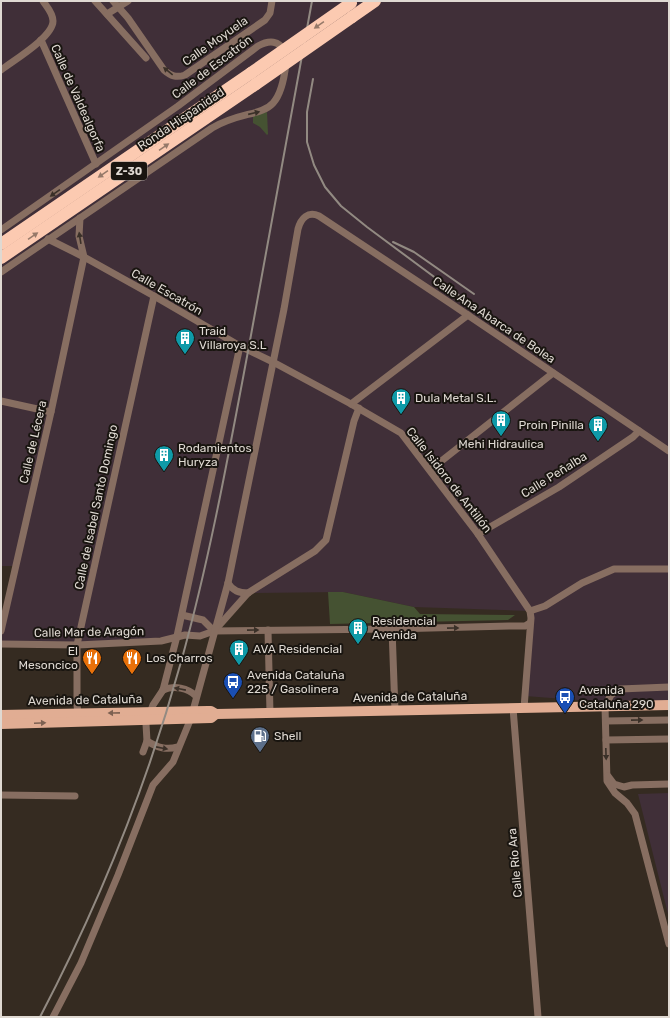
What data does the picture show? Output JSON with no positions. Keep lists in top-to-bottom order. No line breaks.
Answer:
{"streets":{"highway":["Ronda Hispanidad","Z-30"],"main road":["Avenida de Cataluña"],"street":["Calle Moyuela","Calle de Escatrón","Calle de Valdealgorfa","Calle Escatrón","Calle Ana Abarca de Bolea","Calle de Lécera","Calle Peñalba","Calle Isidoro de Antillón","Calle de Isabel Santo Domingo","Calle Mar de Aragón","Calle Río Ara"]},"crossings":[["Calle de Escatrón","Calle de Valdealgorfa"],["Calle de Escatrón","Calle Escatrón"],["Calle Escatrón","Calle de Lécera"],["Calle Escatrón","Calle Isidoro de Antillón"],["Calle Escatrón","Calle de Isabel Santo Domingo"],["Calle Ana Abarca de Bolea","Calle Peñalba"],["Calle Ana Abarca de Bolea","Calle Isidoro de Antillón"],["Calle Peñalba","Calle Isidoro de Antillón"],["Calle de Isabel Santo Domingo","Calle Mar de Aragón"],["Calle de Isabel Santo Domingo","Avenida de Cataluña"],["Avenida de Cataluña","Calle Río Ara"]],"one_way":["Calle Mar de Aragón"],"places":{"building":["Traid Villaroya S.L","Dula Metal S.L.","Mehi Hidraulica","Proin Pinilla","Rodamientos Huryza","Residencial Avenida","AVA Residencial"],"restaurant":["El Mesoncico","Los Charros"],"bus stop":["Avenida Cataluña 225 / Gasolinera","Avenida Cataluña 290"],"fuel station":["Shell"]}}
